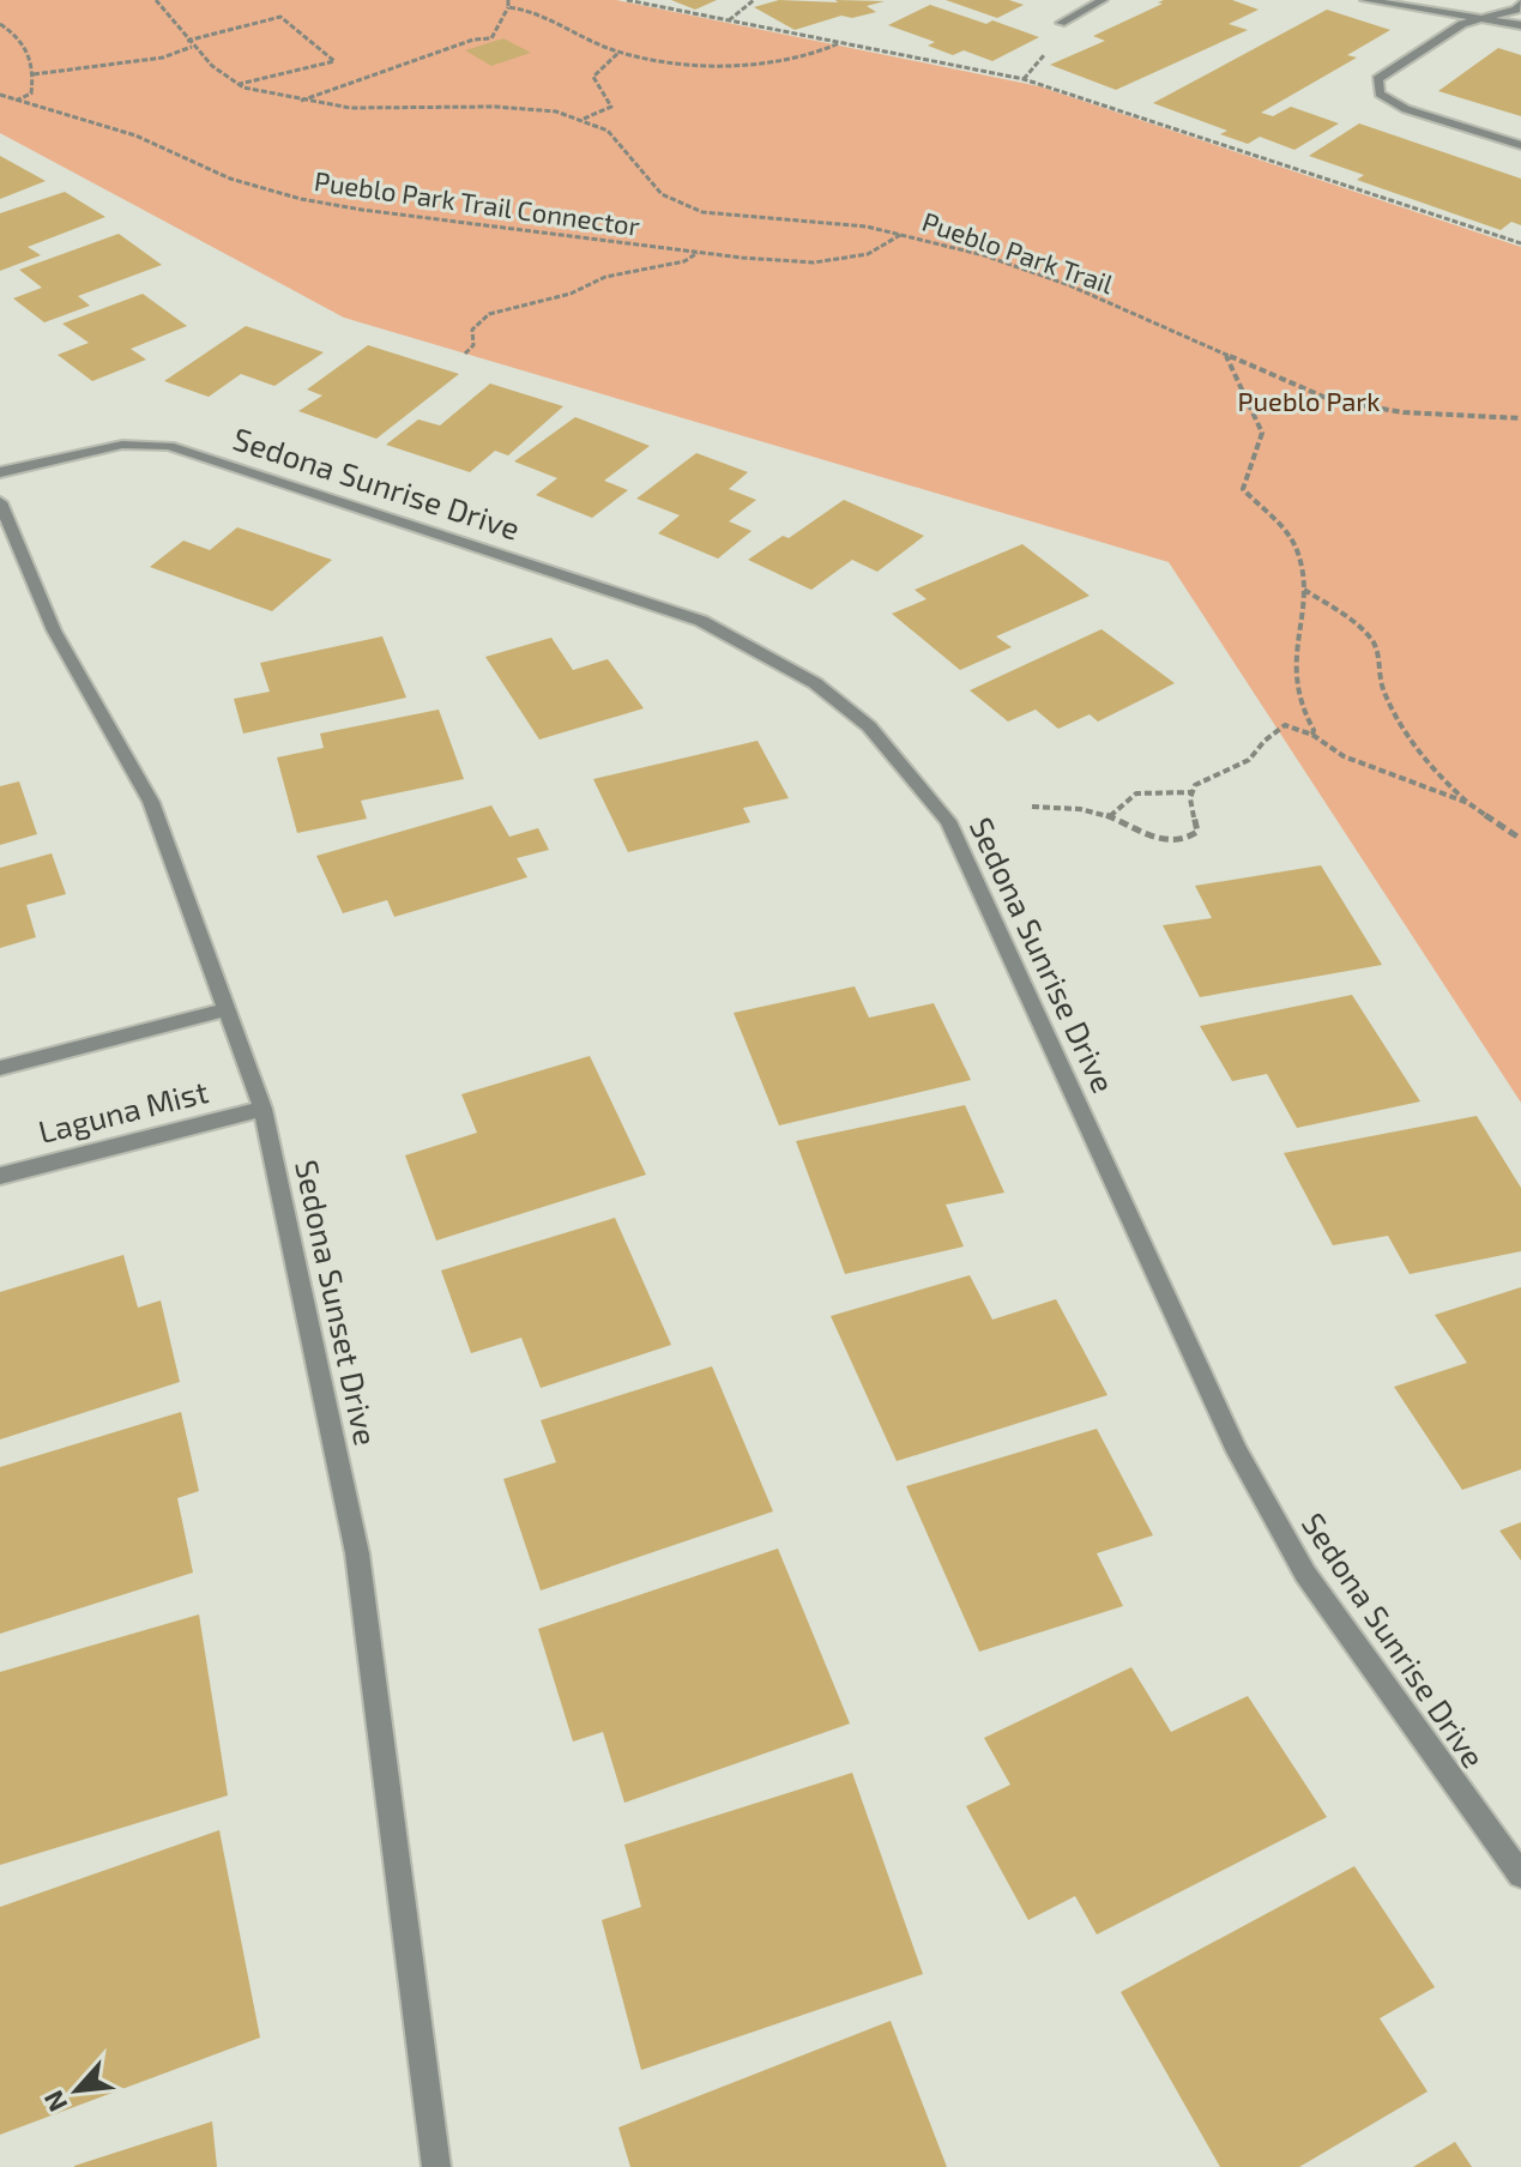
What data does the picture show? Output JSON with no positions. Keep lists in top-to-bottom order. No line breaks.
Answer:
{"streets":{"street":["Sedona Sunrise Drive","Laguna Mist","Sedona Sunset Drive"],"path":["Pueblo Park Trail Connector","Pueblo Park Trail"]},"crossings":[["Pueblo Park Trail Connector","Pueblo Park Trail"],["Laguna Mist","Sedona Sunset Drive"]],"parks":["Pueblo Park"],"north":"bottom left"}
